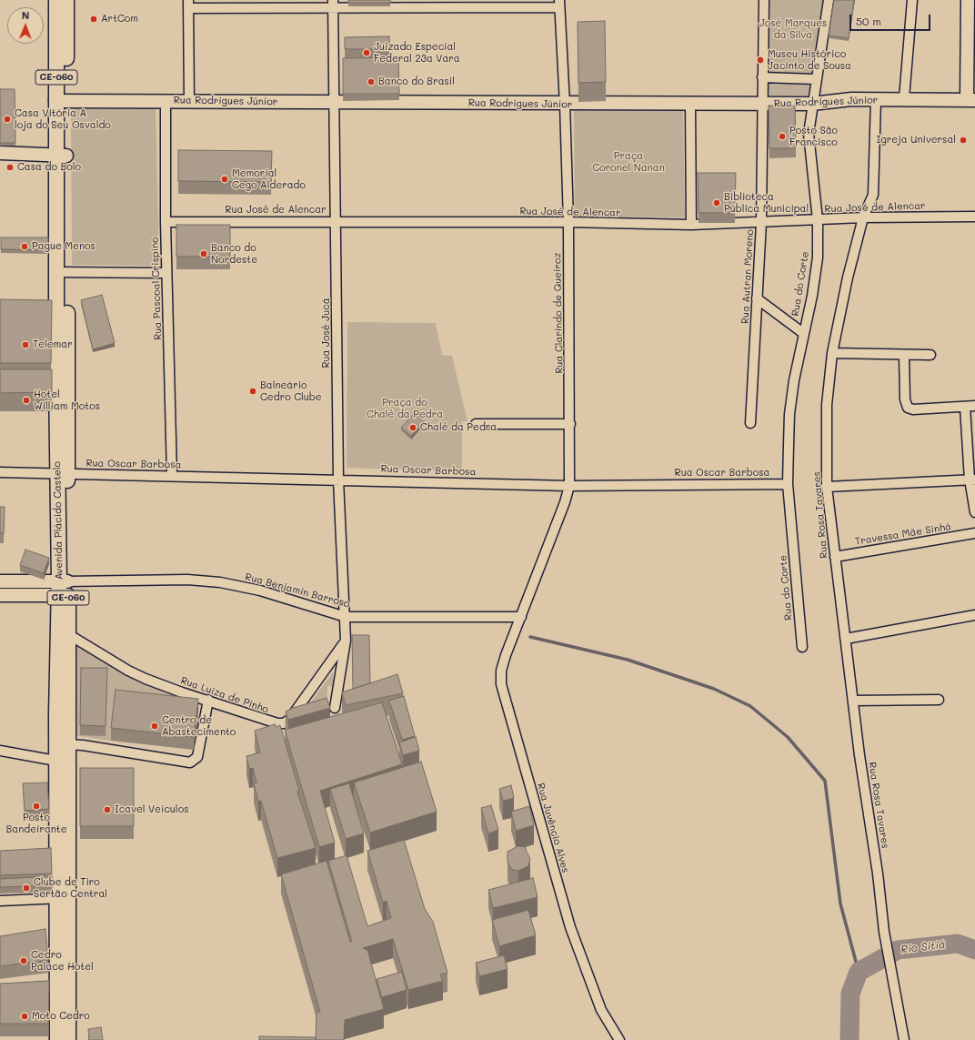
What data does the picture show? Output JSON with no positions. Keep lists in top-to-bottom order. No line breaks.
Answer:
{"streets":{"main road":["CE-060","Rua Rodrigues Júnior","Avenida Plácido Castelo"],"street":["Rua José de Alencar","Rua Autran Moreno","Rua do Corte","Rua Pascoal Crispino","Rua Clarindo de Queiroz","Rua José Jucá","Rua Oscar Barbosa","Rua Rosa Tavares","Travessa Mãe Sinhá","Rua Benjamin Barroso","Rua Luiza de Pinho","Rua Juvêncio Alves"]},"crossings":[["Rua Rodrigues Júnior","Rua Autran Moreno"],["Rua Rodrigues Júnior","Rua do Corte"],["Rua Rodrigues Júnior","Rua Pascoal Crispino"],["Rua Rodrigues Júnior","Rua Clarindo de Queiroz"],["Rua Rodrigues Júnior","Rua José Jucá"],["Rua Rodrigues Júnior","Rua Rosa Tavares"],["Rua Rodrigues Júnior","Avenida Plácido Castelo"],["Rua José de Alencar","Rua Autran Moreno"],["Rua José de Alencar","Rua do Corte"],["Rua José de Alencar","Rua Pascoal Crispino"],["Rua José de Alencar","Rua Clarindo de Queiroz"],["Rua José de Alencar","Rua José Jucá"],["Rua José de Alencar","Rua Rosa Tavares"],["Rua Autran Moreno","Rua do Corte"],["Rua do Corte","Rua Oscar Barbosa"],["Rua Pascoal Crispino","Rua Oscar Barbosa"],["Rua Clarindo de Queiroz","Rua Oscar Barbosa"],["Rua Clarindo de Queiroz","Rua Benjamin Barroso"],["Rua Clarindo de Queiroz","Rua Juvêncio Alves"],["Rua José Jucá","Rua Oscar Barbosa"],["Rua José Jucá","Rua Benjamin Barroso"],["Rua José Jucá","Rua Luiza de Pinho"],["Rua Oscar Barbosa","Avenida Plácido Castelo"],["Rua Rosa Tavares","Travessa Mãe Sinhá"],["Avenida Plácido Castelo","Rua Benjamin Barroso"],["Avenida Plácido Castelo","Rua Luiza de Pinho"],["Rua Benjamin Barroso","Rua Juvêncio Alves"]],"water":["Rio Sitiá"],"parks":["José Marques da Silva","Praça Coronel Nanan","Praça do Chalé da Pedra"],"places":["ArtCom","Juizado Especial Federal 23a Vara","Museu Histórico Jacinto de Sousa","Banco do Brasil","Casa Vitória A loja do Seu Osvaldo","Posto São Francisco","Igreja Universal","Casa do Bolo","Memorial Cego Alderado","Biblioteca Pública Municipal","Pague Menos","Banco do Nordeste","Telemar","Balneário Cedro Clube","Hotel William Motos","Chalé da Pedra","Centro de Abastecimento","Posto Bandeirante","Icavel Veículos","Clube de Tiro Sertão Central","Cedro Palace Hotel","Moto Cedro"],"scale_bar":"50 m","north":"top"}
